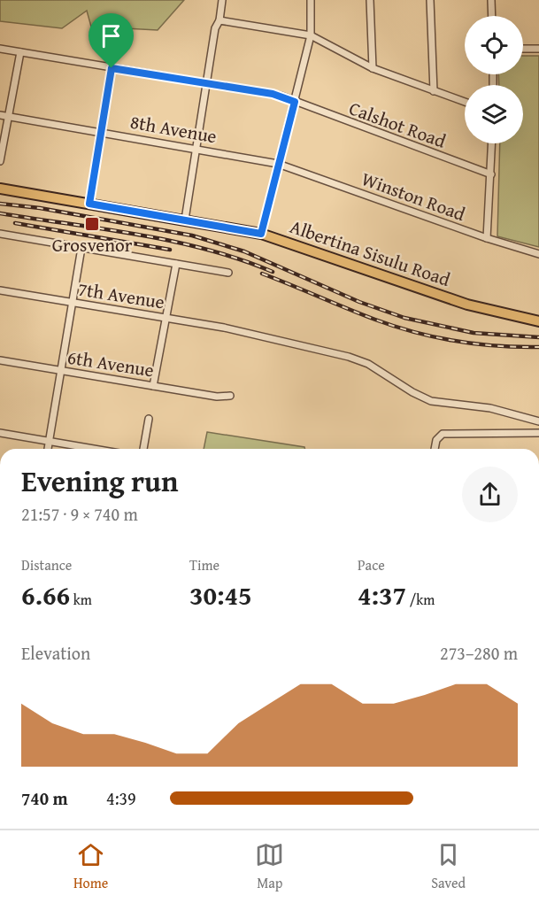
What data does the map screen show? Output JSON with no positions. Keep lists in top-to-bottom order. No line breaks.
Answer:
{"streets":{"main road":["Albertina Sisulu Road"],"street":["Calshot Road","8th Avenue","Winston Road","7th Avenue","6th Avenue"]},"crossings":[["8th Avenue","Winston Road"]],"places":{"transit":["Grosvenor"]},"page":{"heading":["Evening run","21:57 · 9 × 740 m"],"stats":[["Distance","6.66 km"],["Time","30:45"],["Pace","4:37 /km"]],"chart":["Elevation","273–280 m"],"list":[{"name":"740 m","note":"4:39"}],"tabs":["Home","Map","Saved"]}}
